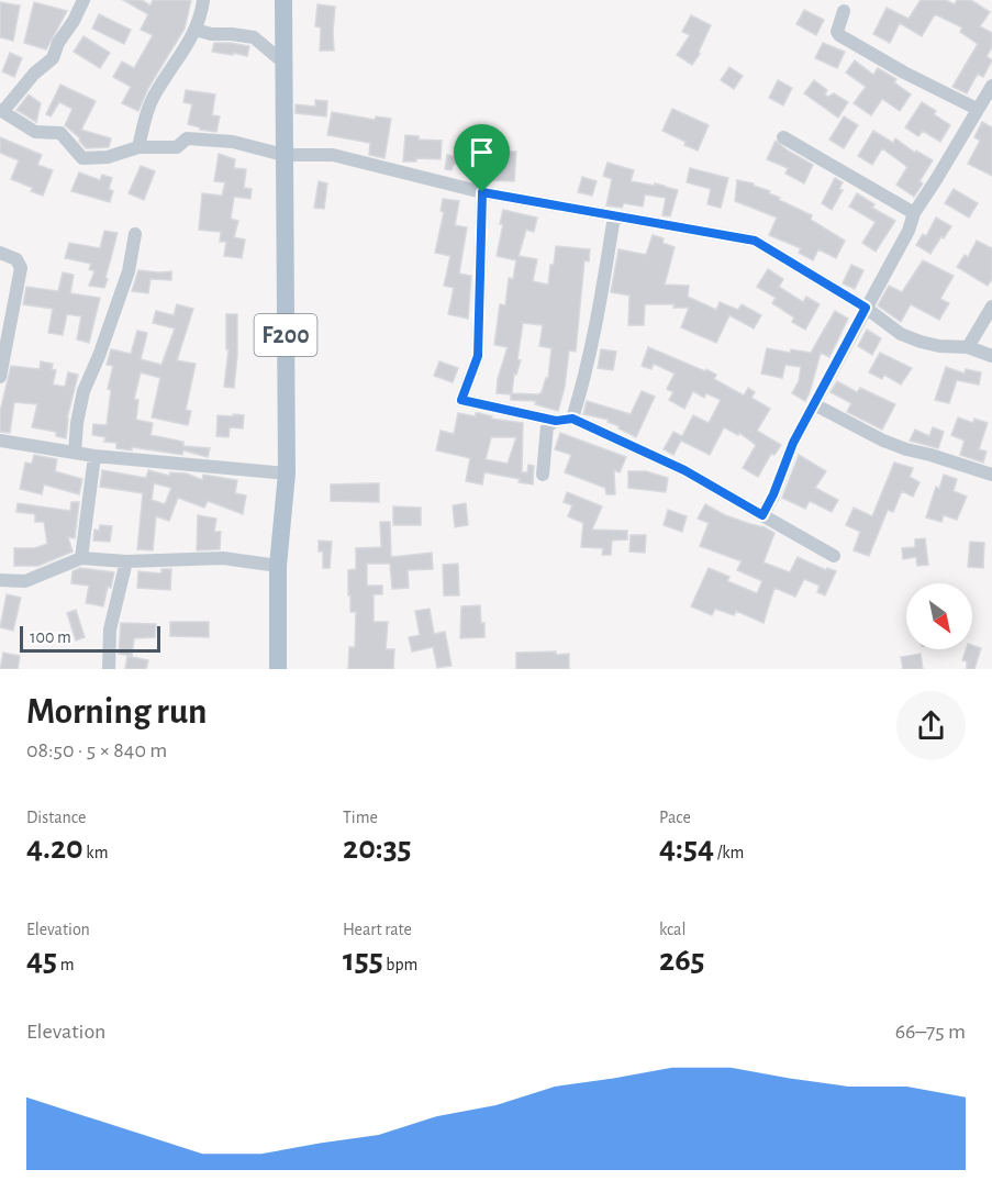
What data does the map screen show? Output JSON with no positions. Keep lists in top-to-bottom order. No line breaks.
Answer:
{"streets":{"main road":["F200"]},"scale_bar":"100 m","north":"bottom right","page":{"scale":"100 m","heading":["Morning run","08:50 · 5 × 840 m"],"stats":[["Distance","4.20 km"],["Time","20:35"],["Pace","4:54 /km"],["Elevation","45 m"],["Heart rate","155 bpm"],["kcal","265"]],"chart":["Elevation","66–75 m"]}}
